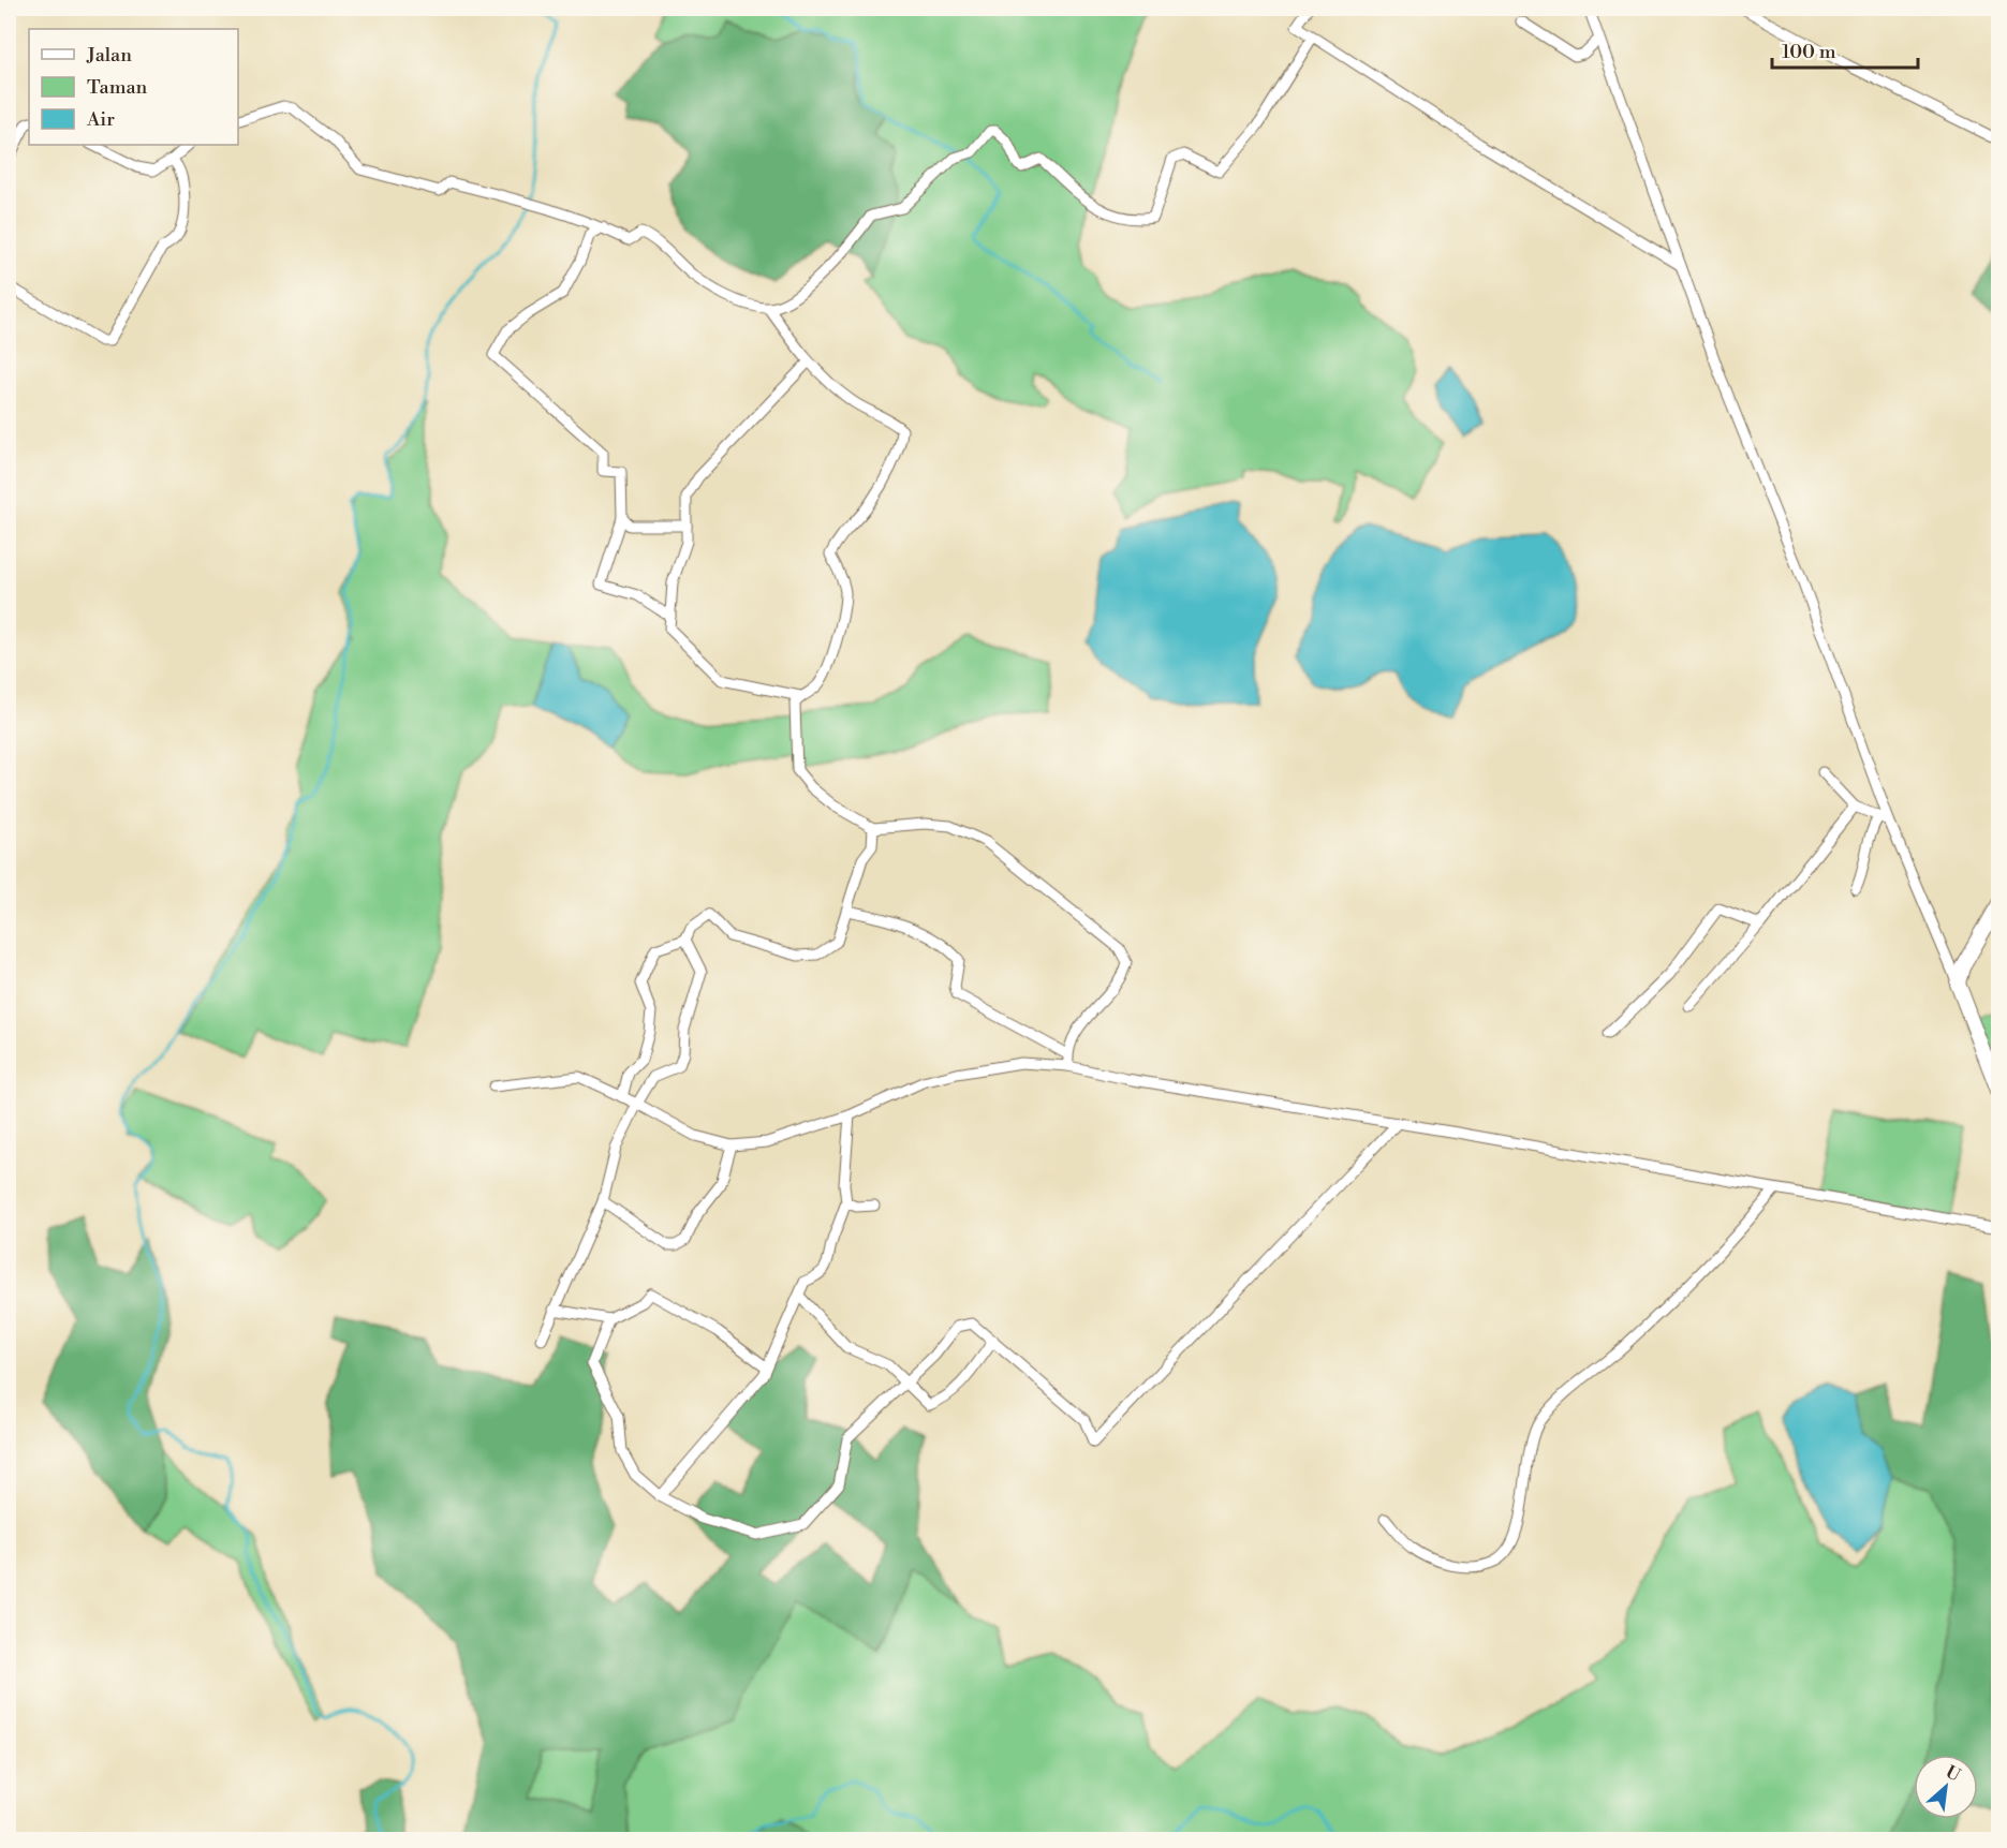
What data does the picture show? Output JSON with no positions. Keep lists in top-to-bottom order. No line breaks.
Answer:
{"legend":["Jalan","Taman","Air"],"scale_bar":"100 m","north":"top right"}
